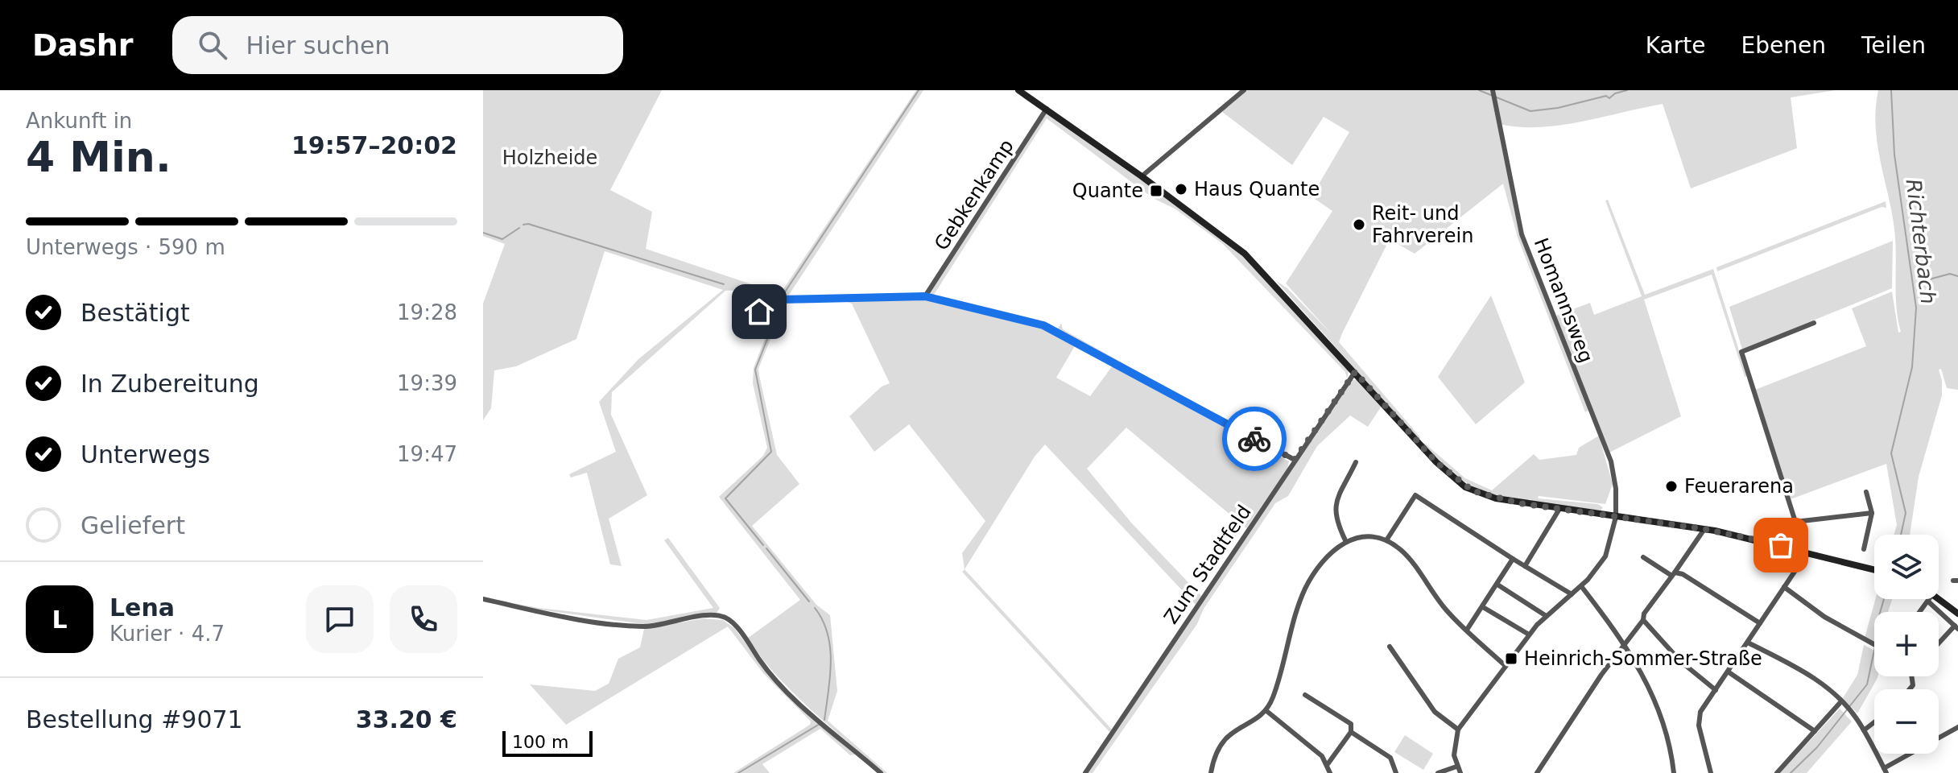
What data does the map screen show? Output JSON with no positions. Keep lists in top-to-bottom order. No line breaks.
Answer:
{"streets":{"street":["Gebkenkamp","Homannsweg","Zum Stadtfeld"]},"water":["Richterbach"],"parks":["Holzheide"],"places":{"other":["Haus Quante","Reit- und Fahrverein","Feuerarena"],"transit":["Quante","Heinrich-Sommer-Straße"]},"scale_bar":"100 m","page":{"header":"Dashr","search":"Hier suchen","nav":["Karte","Ebenen","Teilen"],"heading":["4 Min.","Ankunft in","19:57–20:02"],"panel":["Lena","Kurier · 4.7","Bestellung #9071","33.20 €"],"bar":"Unterwegs · 590 m","list":[["Bestätigt","19:28"],["In Zubereitung","19:39"],["Unterwegs","19:47"],"Geliefert"],"map_buttons":["+","−"],"round":"L","scale":"100 m"}}
